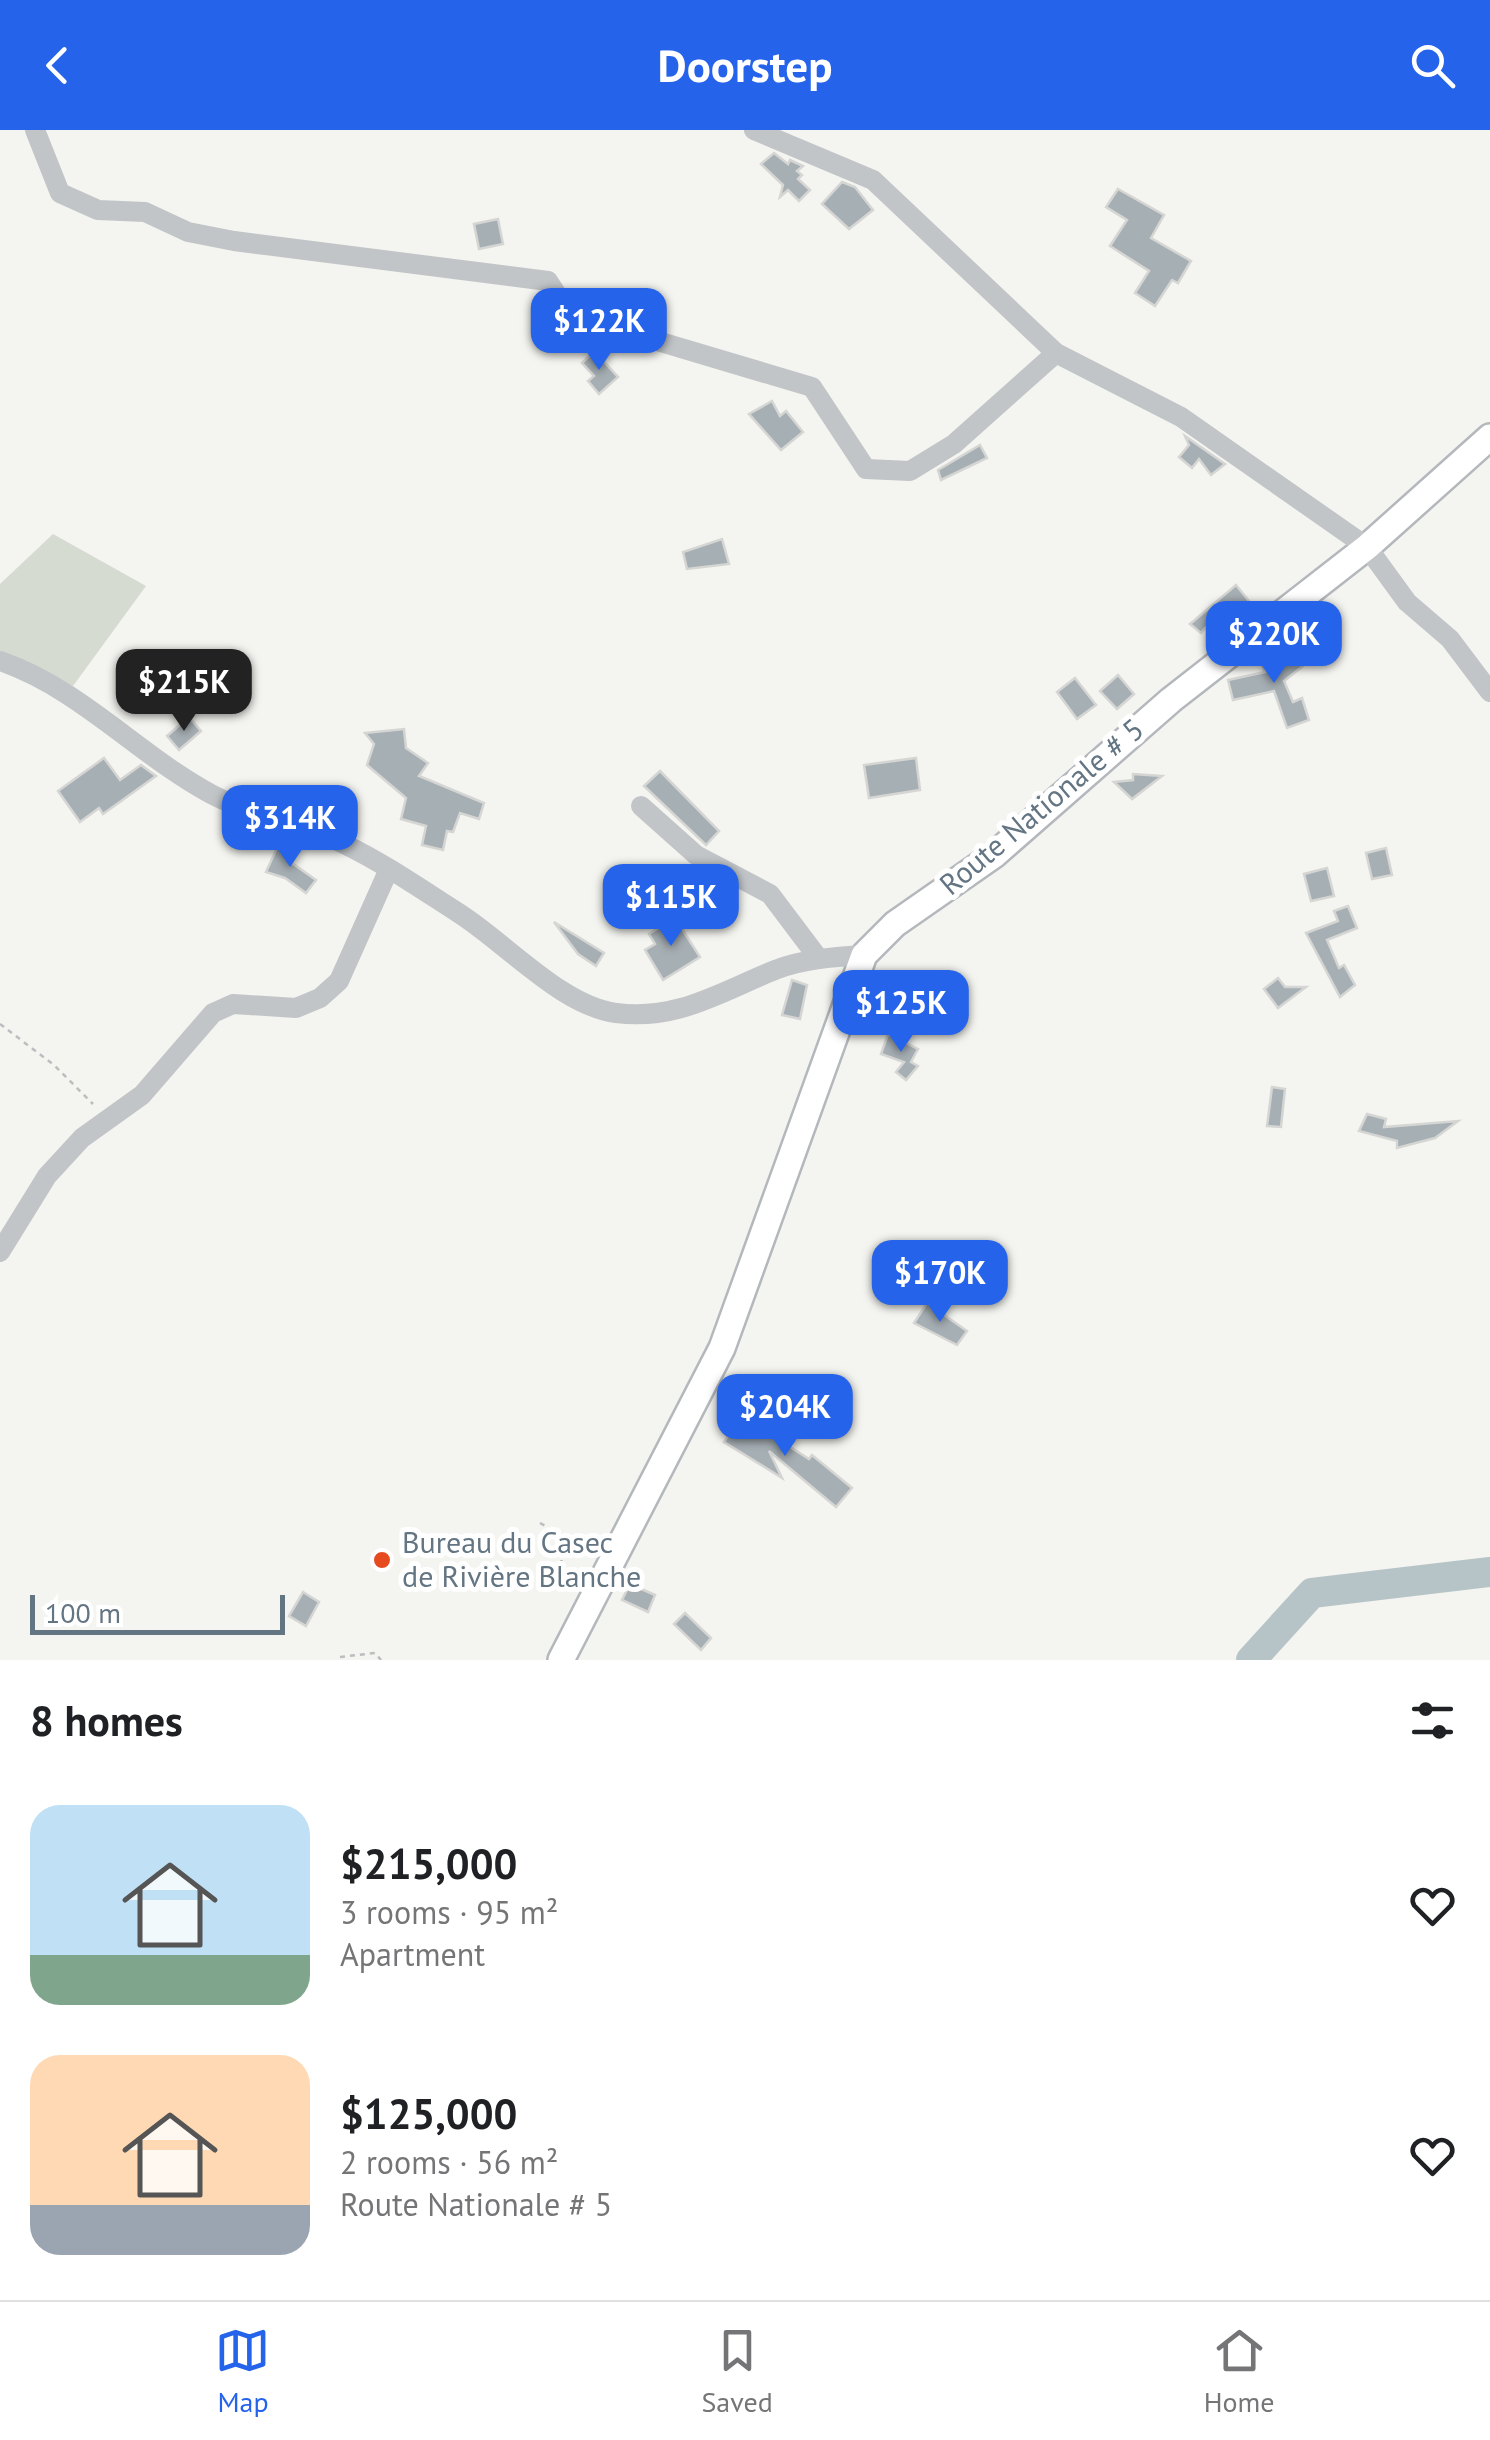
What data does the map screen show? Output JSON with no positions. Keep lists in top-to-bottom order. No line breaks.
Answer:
{"streets":{"main road":["Route Nationale # 5"]},"places":["Bureau du Casec de Rivière Blanche"],"scale_bar":"100 m","page":{"header":"Doorstep","price":["$122K","$220K","$215K","$314K","$115K","$125K","$170K","$204K"],"scale":"100 m","heading":"8 homes","list":[{"name":"$215,000","note":"3 rooms · 95 m² · Apartment"},{"name":"$125,000","note":"2 rooms · 56 m² · Route Nationale # 5"}],"tabs":["Map","Saved","Home"]}}
